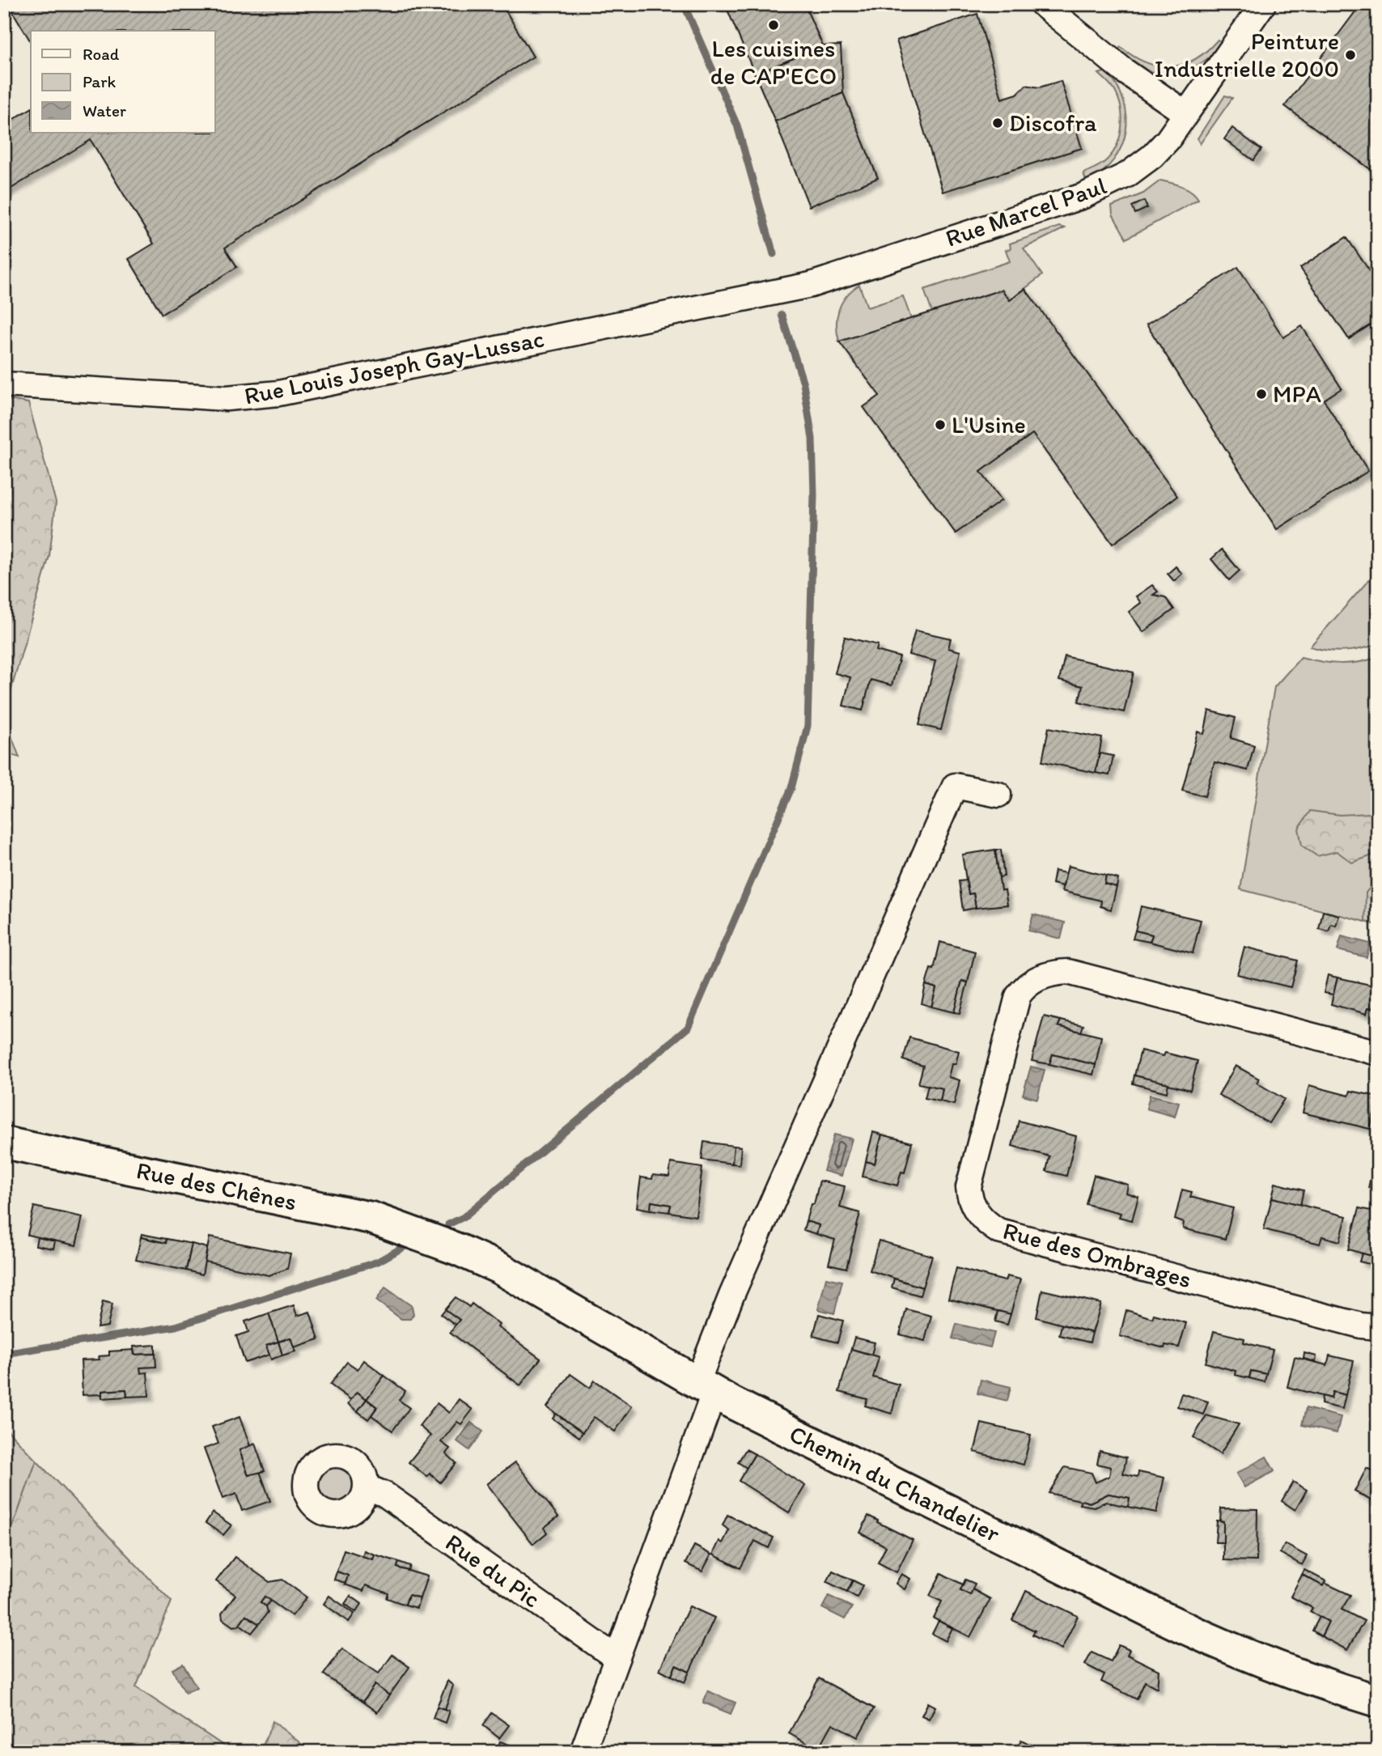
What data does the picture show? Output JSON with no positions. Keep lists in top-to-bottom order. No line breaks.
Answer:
{"streets":{"street":["Rue Marcel Paul","Rue Louis Joseph Gay-Lussac","Rue des Chênes","Rue des Ombrages","Chemin du Chandelier","Rue du Pic"]},"crossings":[["Rue Marcel Paul","Rue Louis Joseph Gay-Lussac"],["Rue des Chênes","Chemin du Chandelier"]],"places":["Les cuisines de CAP'ECO","Peinture Industrielle 2000","Discofra","MPA","L'Usine"],"legend":["Road","Park","Water"]}
